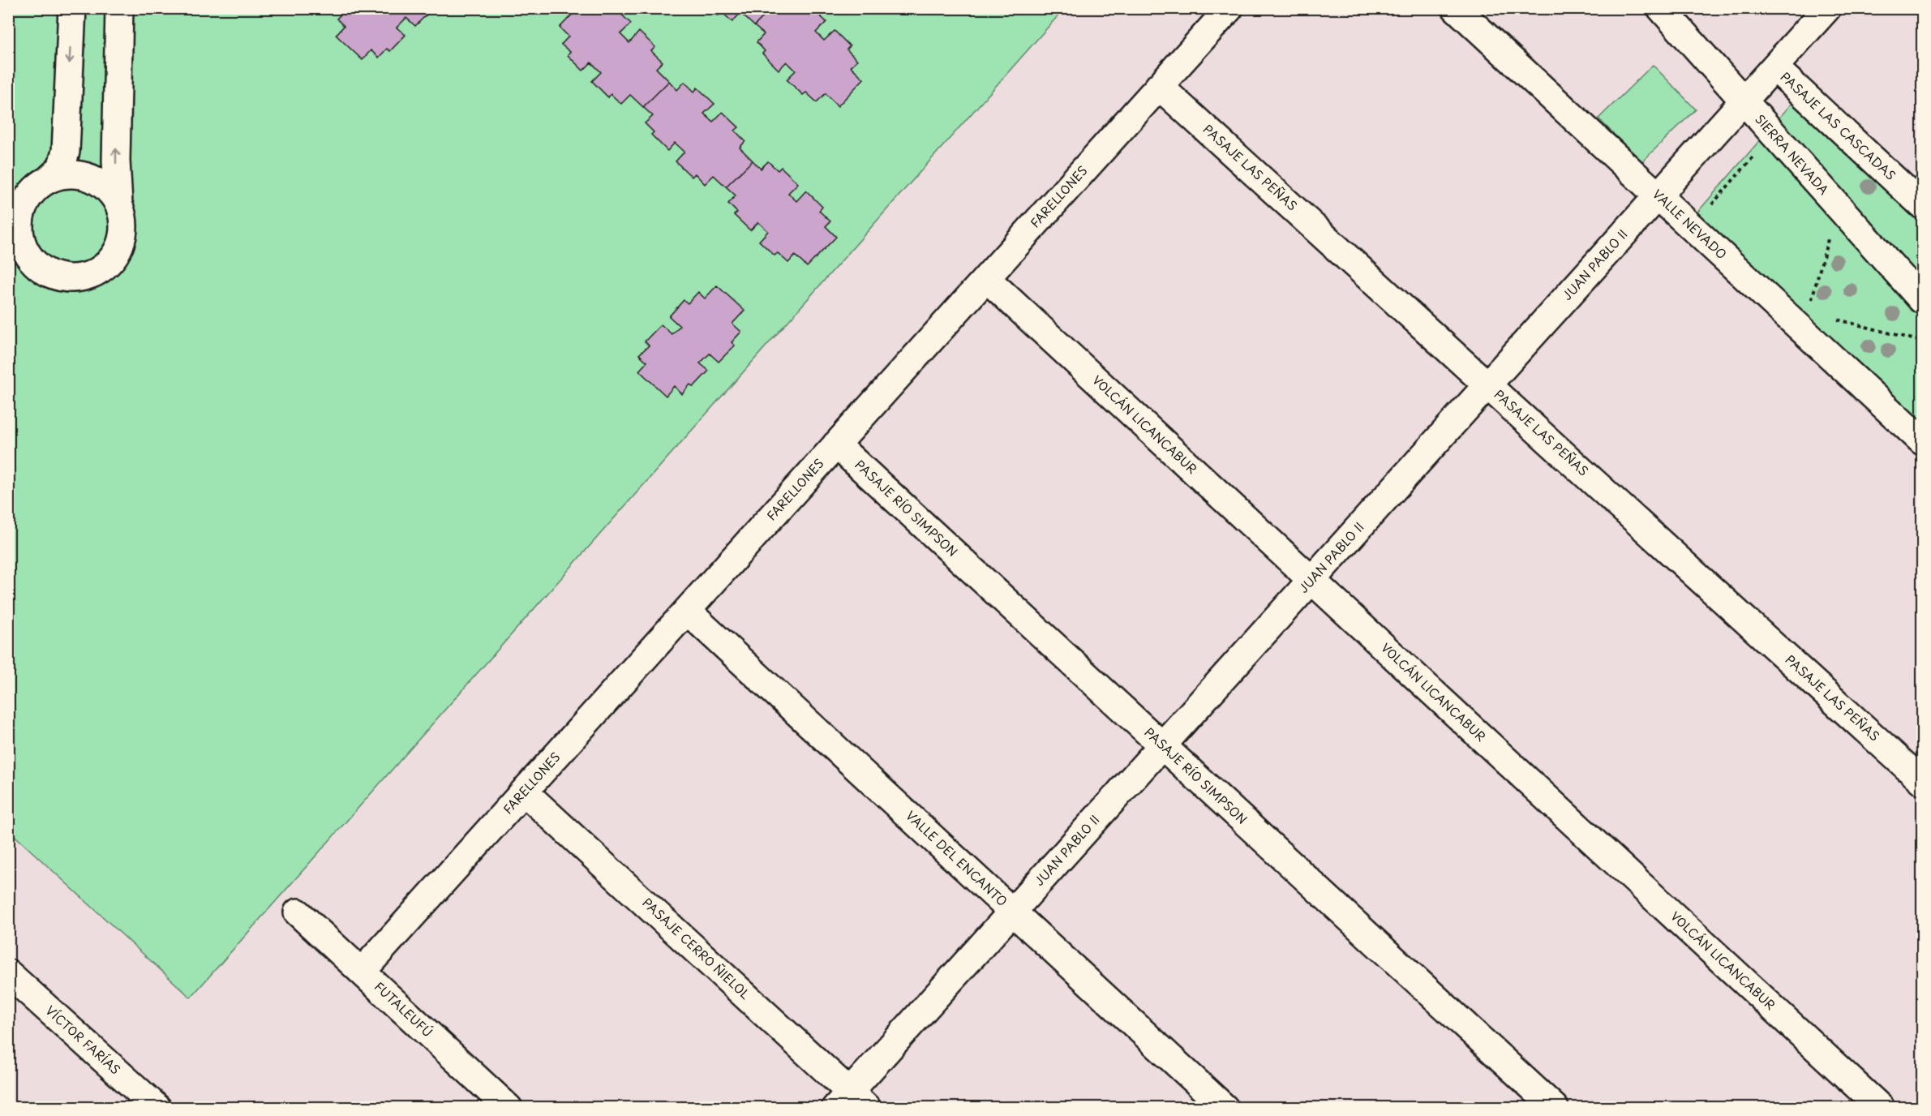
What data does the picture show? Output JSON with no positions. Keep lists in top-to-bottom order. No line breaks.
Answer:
{"streets":{"street":["PASAJE LAS CASCADAS","SIERRA NEVADA","PASAJE LAS PEÑAS","FARELLONES","VALLE NEVADO","JUAN PABLO II","VOLCÁN LICANCABUR","PASAJE RÍO SIMPSON","VALLE DEL ENCANTO","PASAJE CERRO ÑIELOL","FUTALEUFÚ","VÍCTOR FARÍAS"]},"crossings":[["PASAJE LAS CASCADAS","JUAN PABLO II"],["SIERRA NEVADA","JUAN PABLO II"],["PASAJE LAS PEÑAS","FARELLONES"],["PASAJE LAS PEÑAS","JUAN PABLO II"],["FARELLONES","VOLCÁN LICANCABUR"],["FARELLONES","PASAJE RÍO SIMPSON"],["FARELLONES","VALLE DEL ENCANTO"],["FARELLONES","PASAJE CERRO ÑIELOL"],["FARELLONES","FUTALEUFÚ"],["VALLE NEVADO","JUAN PABLO II"],["JUAN PABLO II","VOLCÁN LICANCABUR"],["JUAN PABLO II","PASAJE RÍO SIMPSON"],["JUAN PABLO II","VALLE DEL ENCANTO"],["JUAN PABLO II","PASAJE CERRO ÑIELOL"]]}
